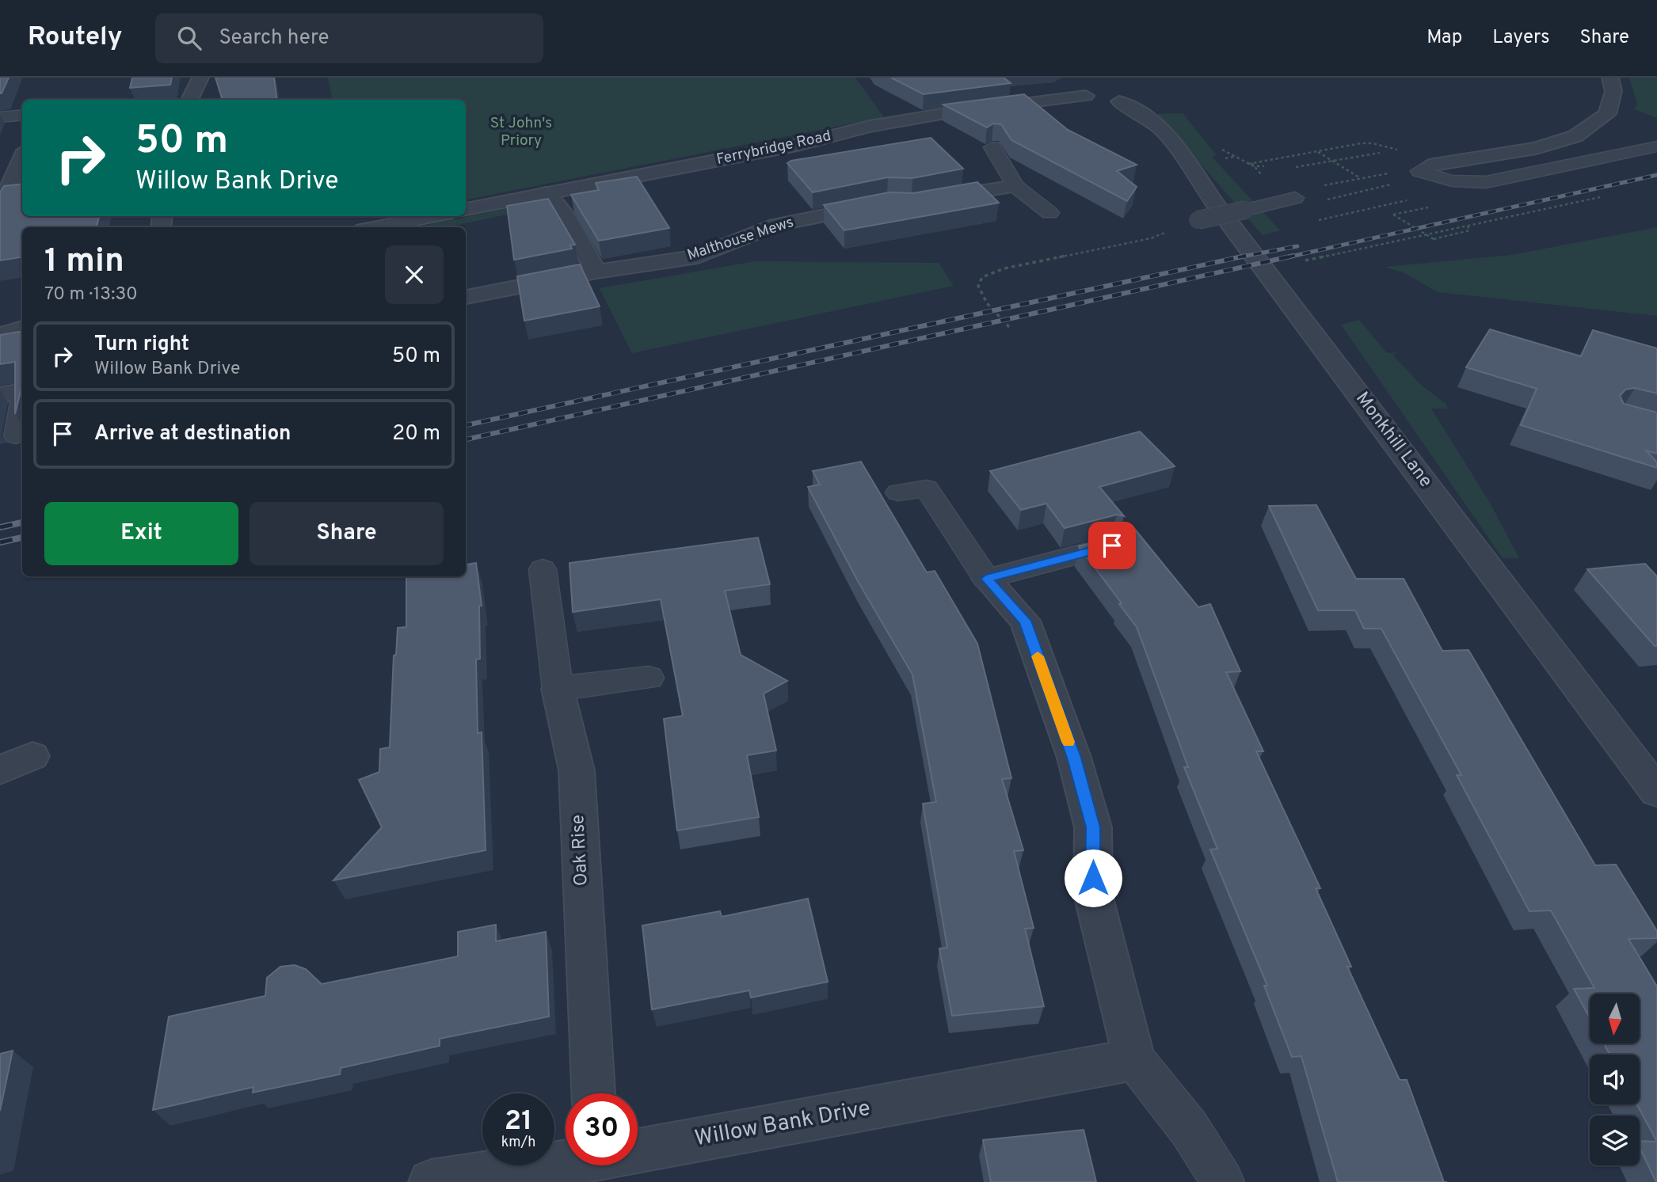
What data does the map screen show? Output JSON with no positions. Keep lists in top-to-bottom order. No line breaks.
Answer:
{"streets":{"street":["Ferrybridge Road","Malthouse Mews","Monkhill Lane","Oak Rise","Willow Bank Drive"]},"crossings":[["Ferrybridge Road","Monkhill Lane"]],"parks":["St John's Priory"],"north":"bottom","page":{"header":"Routely","search":"Search here","nav":["Map","Layers","Share"],"turn":["50 m","Willow Bank Drive"],"heading":["1 min","70 m · 13:30"],"list":[{"name":"Turn right","note":"Willow Bank Drive","value":"50 m"},{"name":"Arrive at destination","value":"20 m"}],"buttons":["Exit","Share"],"speed":"21 km/h","limit":"30"}}
